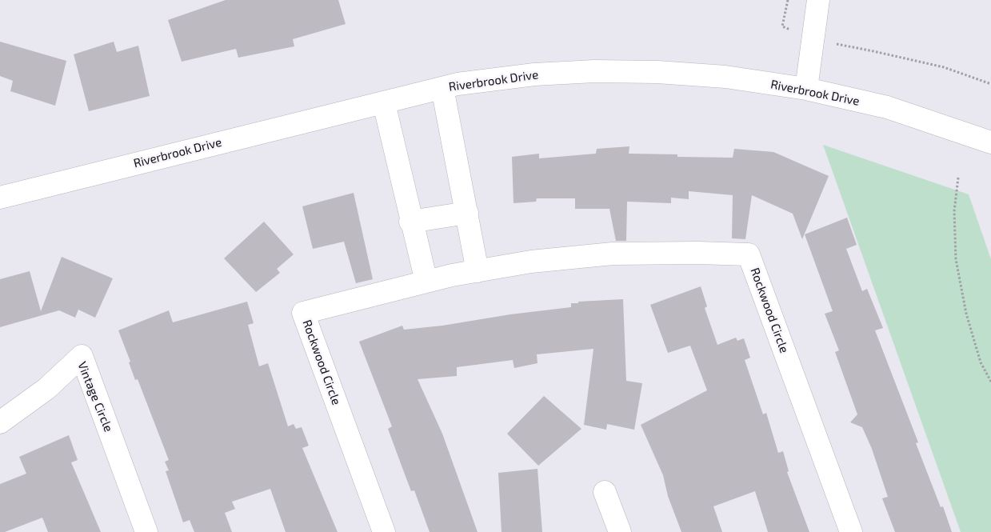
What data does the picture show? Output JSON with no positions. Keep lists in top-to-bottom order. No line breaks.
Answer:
{"streets":{"street":["Riverbrook Drive","Rockwood Circle","Vintage Circle"]}}
